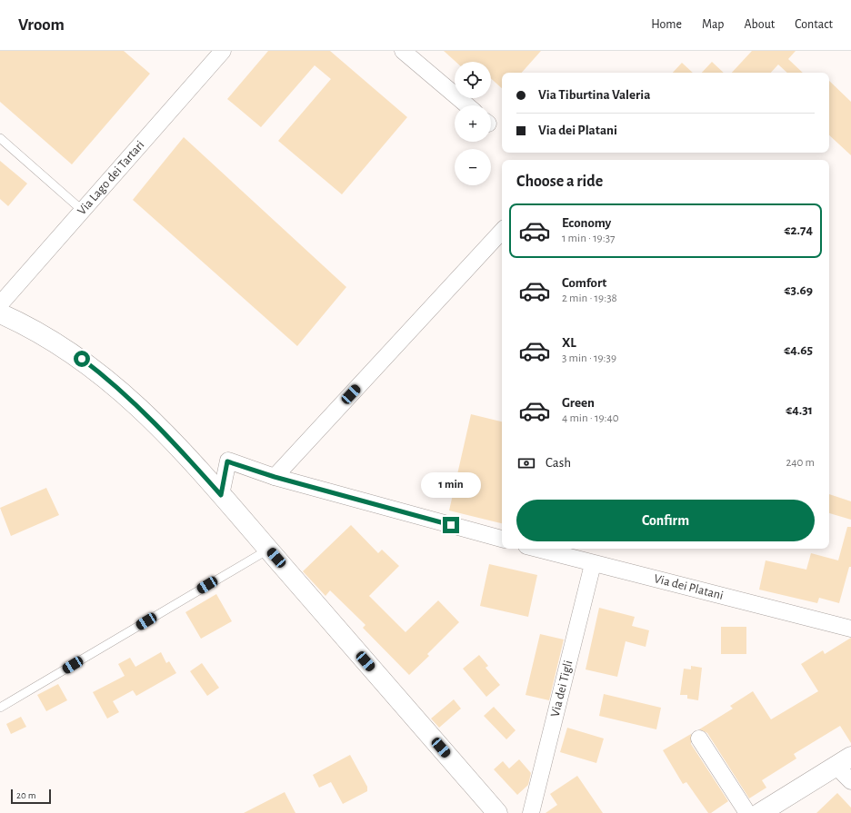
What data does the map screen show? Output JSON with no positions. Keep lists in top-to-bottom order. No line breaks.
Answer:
{"streets":{"street":["Via Lago dei Tartari","Via dei Platani","Via dei Tigli"]},"crossings":[["Via dei Platani","Via dei Tigli"]],"scale_bar":"20 m","page":{"header":"Vroom","nav":["Home","Map","About","Contact"],"map_buttons":["+","−"],"banner":["Via Tiburtina Valeria","Via dei Platani"],"heading":"Choose a ride","list":[{"name":"Economy","note":"1 min · 19:37","value":"€2.74"},{"name":"Comfort","note":"2 min · 19:38","value":"€3.69"},{"name":"XL","note":"3 min · 19:39","value":"€4.65"},{"name":"Green","note":"4 min · 19:40","value":"€4.31"}],"pay":["Cash","240 m"],"bubble":"1 min","buttons":"Confirm","scale":"20 m"}}
